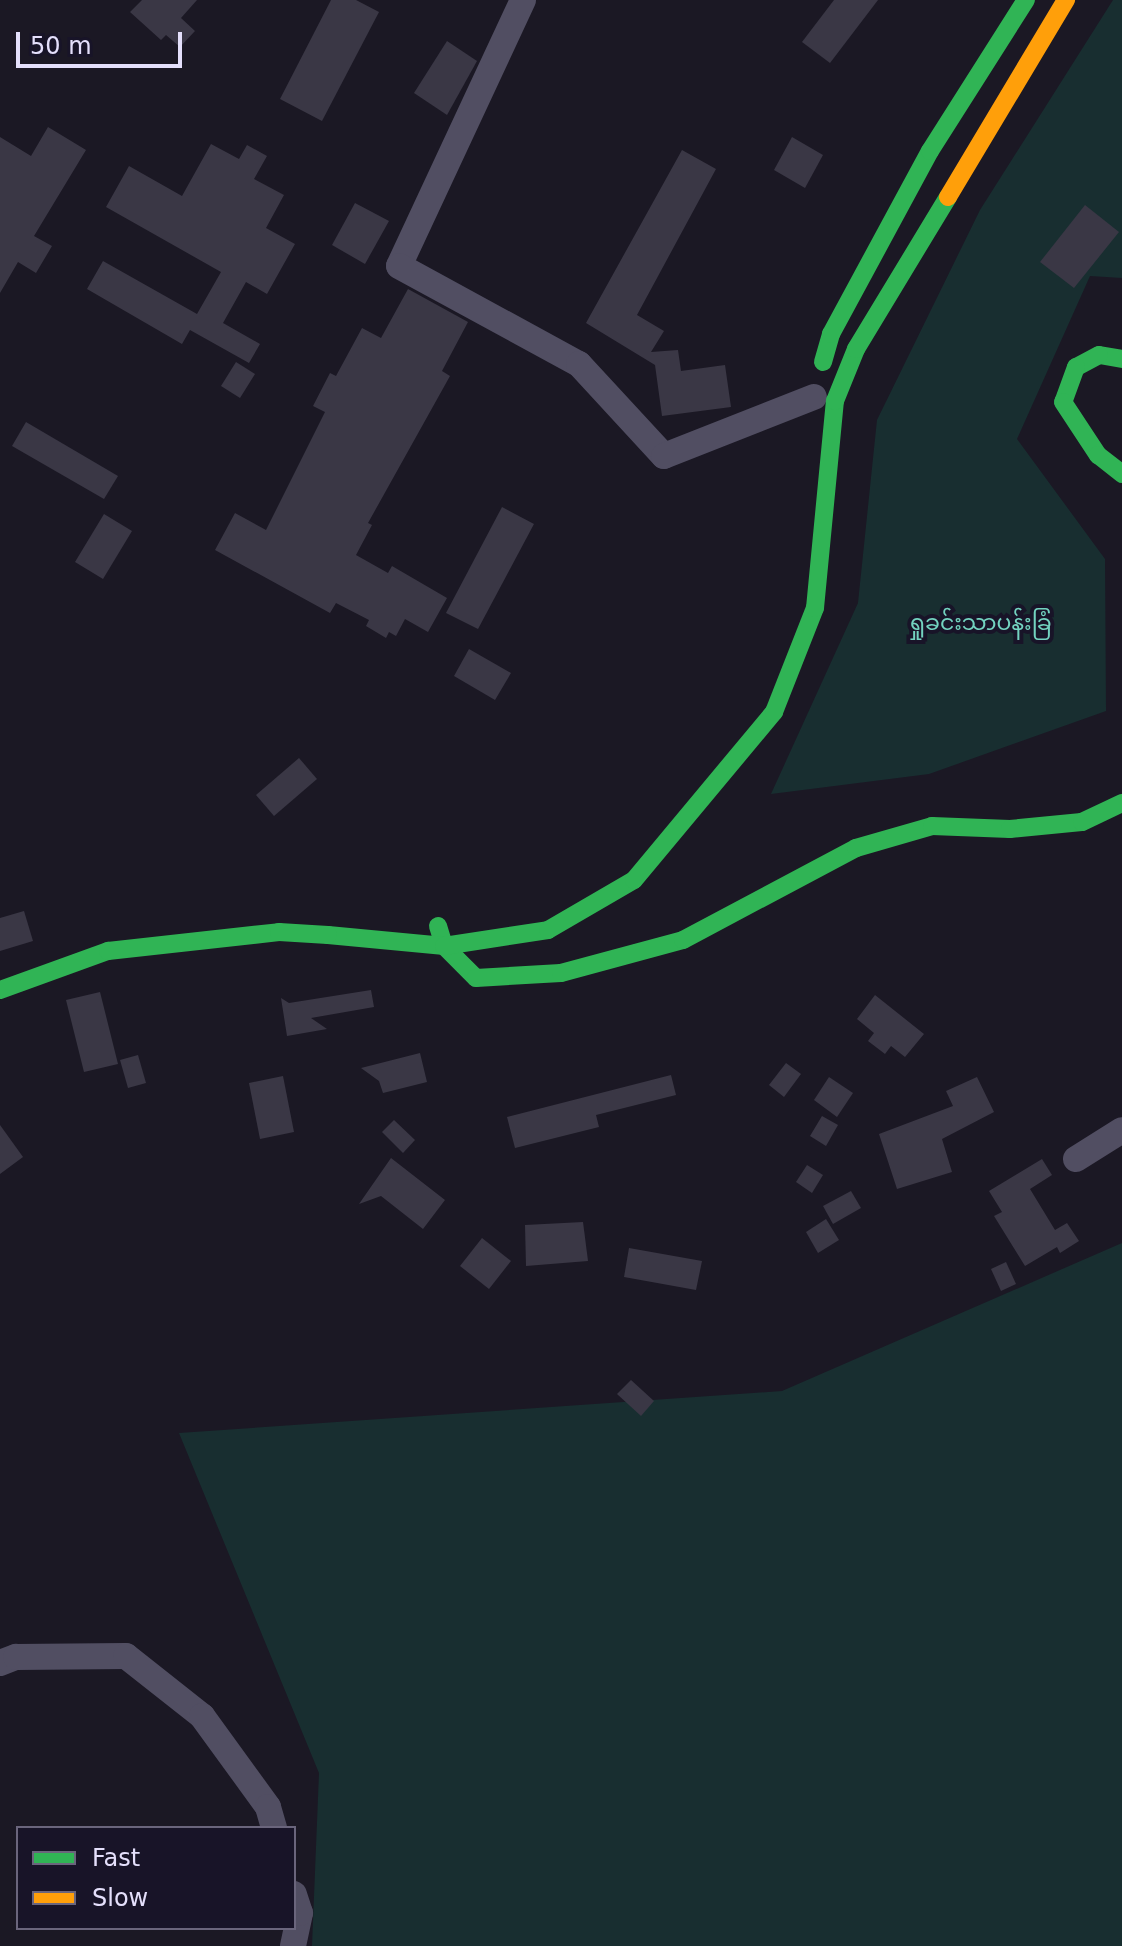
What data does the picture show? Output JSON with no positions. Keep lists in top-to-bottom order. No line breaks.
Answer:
{"parks":["ရှုခင်းသာပန်းခြံ"],"legend":["Fast","Slow"],"scale_bar":"50 m"}
